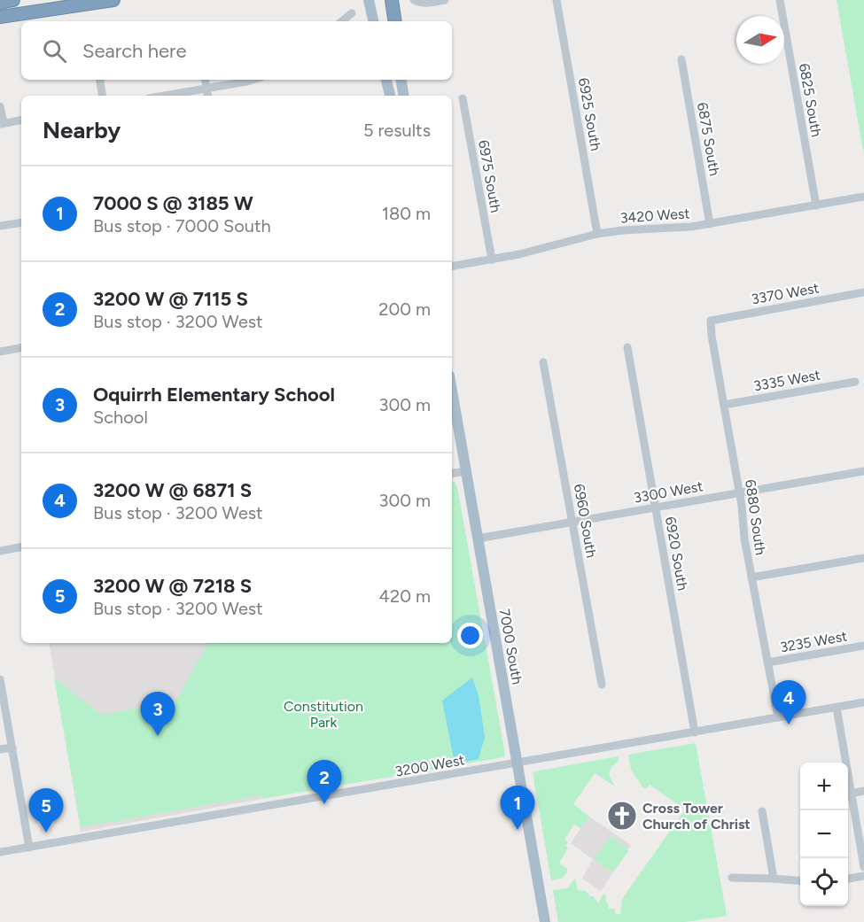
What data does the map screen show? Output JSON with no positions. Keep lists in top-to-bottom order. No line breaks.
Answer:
{"streets":{"main road":["7000 South"],"street":["6825 South","6925 South","6875 South","6975 South","3420 West","3370 West","3335 West","3300 West","6880 South","6960 South","6920 South","3235 West","3200 West"]},"crossings":[["6825 South","3420 West"],["6925 South","3420 West"],["6875 South","3420 West"],["6975 South","3420 West"],["3370 West","6880 South"],["3335 West","6880 South"],["3300 West","6880 South"],["3300 West","6960 South"],["3300 West","6920 South"],["3300 West","7000 South"],["6880 South","3235 West"],["6880 South","3200 West"],["6920 South","3200 West"],["7000 South","3200 West"]],"parks":["Constitution Park"],"places":{"church":["Cross Tower Church of Christ"]},"north":"right","page":{"search":"Search here","heading":["Nearby","5 results"],"list":[{"mark":"1","name":"7000 S @ 3185 W","note":"Bus stop · 7000 South","value":"180 m"},{"mark":"2","name":"3200 W @ 7115 S","note":"Bus stop · 3200 West","value":"200 m"},{"mark":"3","name":"Oquirrh Elementary School","note":"School","value":"300 m"},{"mark":"4","name":"3200 W @ 6871 S","note":"Bus stop · 3200 West","value":"300 m"},{"mark":"5","name":"3200 W @ 7218 S","note":"Bus stop · 3200 West","value":"420 m"}],"pins":["4","3","2","1","5"],"map_buttons":["+","−"]}}
